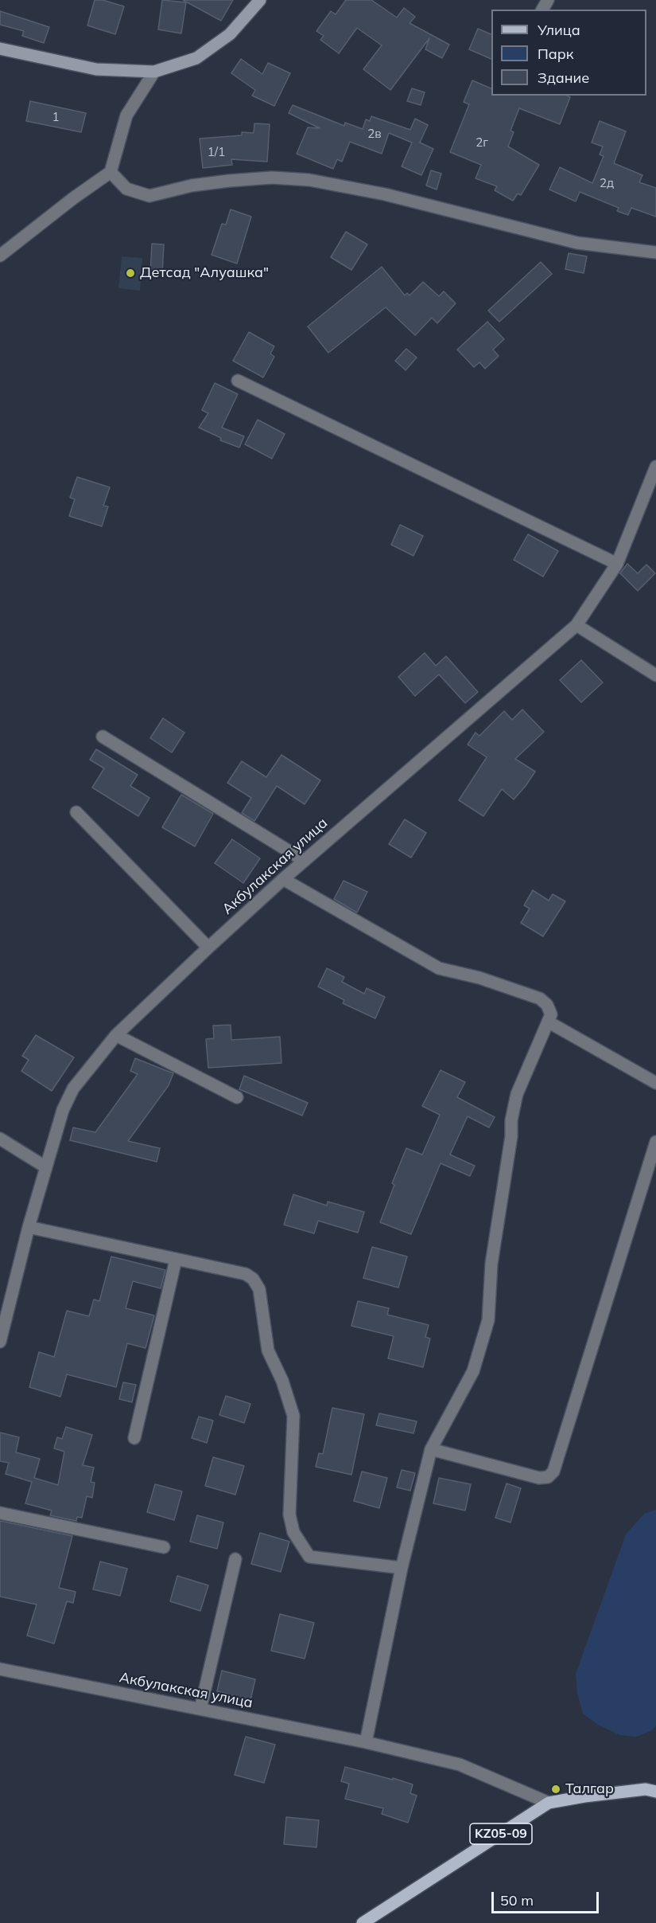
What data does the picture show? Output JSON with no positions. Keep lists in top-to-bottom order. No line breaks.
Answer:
{"streets":{"main road":["KZ05-09"],"street":["Акбулакская улица"]},"crossings":[["Акбулакская улица","KZ05-09"]],"places":["Детсад \"Алуашка\"","Талгар"],"house_numbers":["1","2в","2г","1/1","2д"],"legend":["Улица","Парк","Здание"],"scale_bar":"50 m"}
